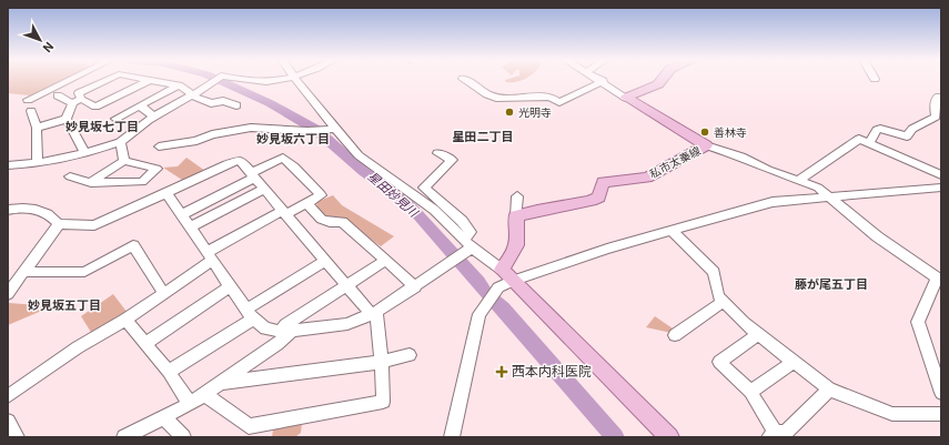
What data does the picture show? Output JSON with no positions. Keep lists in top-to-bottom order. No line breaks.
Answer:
{"streets":{"main road":["私市太秦線"]},"districts":["妙見坂七丁目","星田二丁目","妙見坂六丁目","藤が尾五丁目","妙見坂五丁目"],"water":["星田妙見川"],"places":{"other":["光明寺","善林寺"],"health":["西本内科医院"]},"north":"bottom right"}
